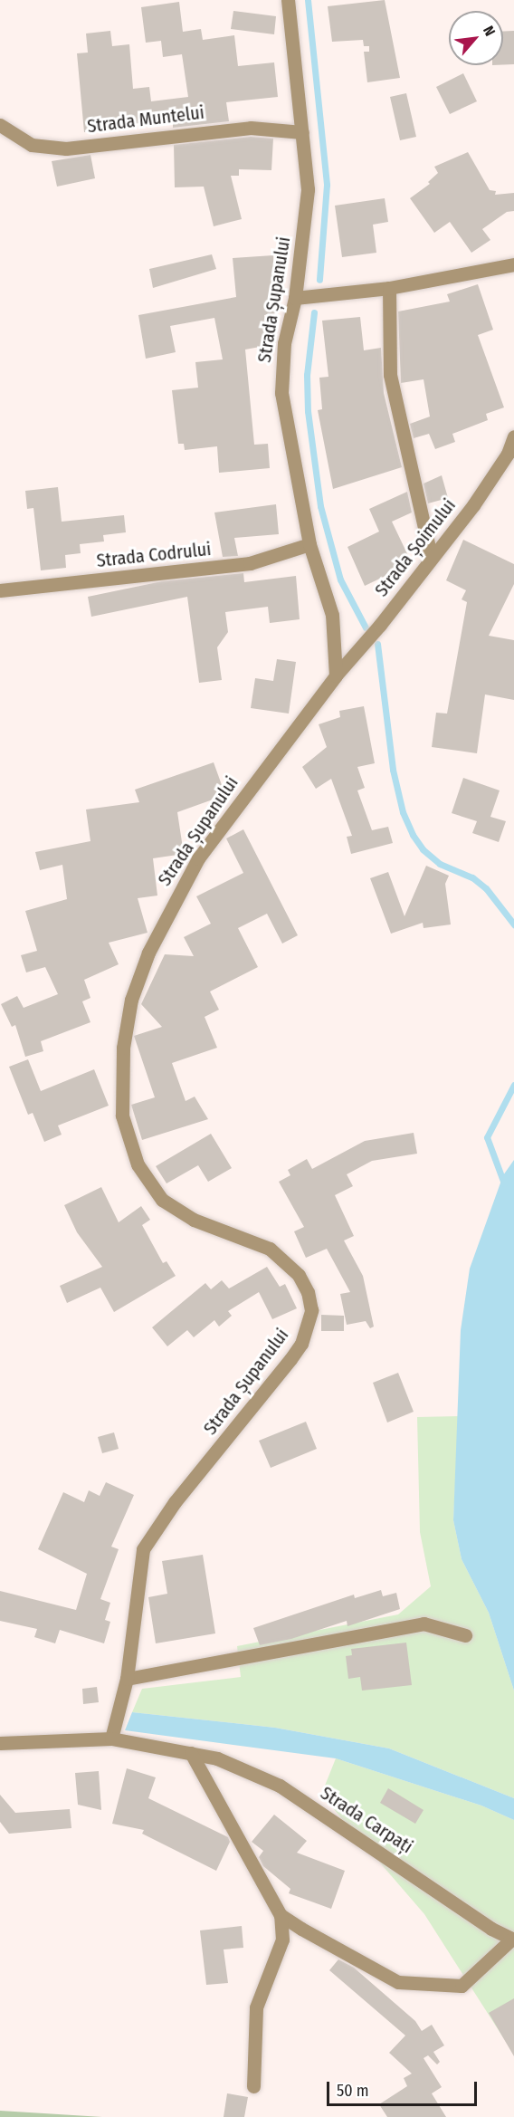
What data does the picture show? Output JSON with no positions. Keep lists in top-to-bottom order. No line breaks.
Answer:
{"streets":{"street":["Strada Muntelui","Strada Șupanului","Strada Șoimului","Strada Codrului","Strada Carpați"]},"crossings":[["Strada Muntelui","Strada Șupanului"],["Strada Șupanului","Strada Șoimului"],["Strada Șupanului","Strada Codrului"],["Strada Șupanului","Strada Carpați"]],"scale_bar":"50 m","north":"top right"}
